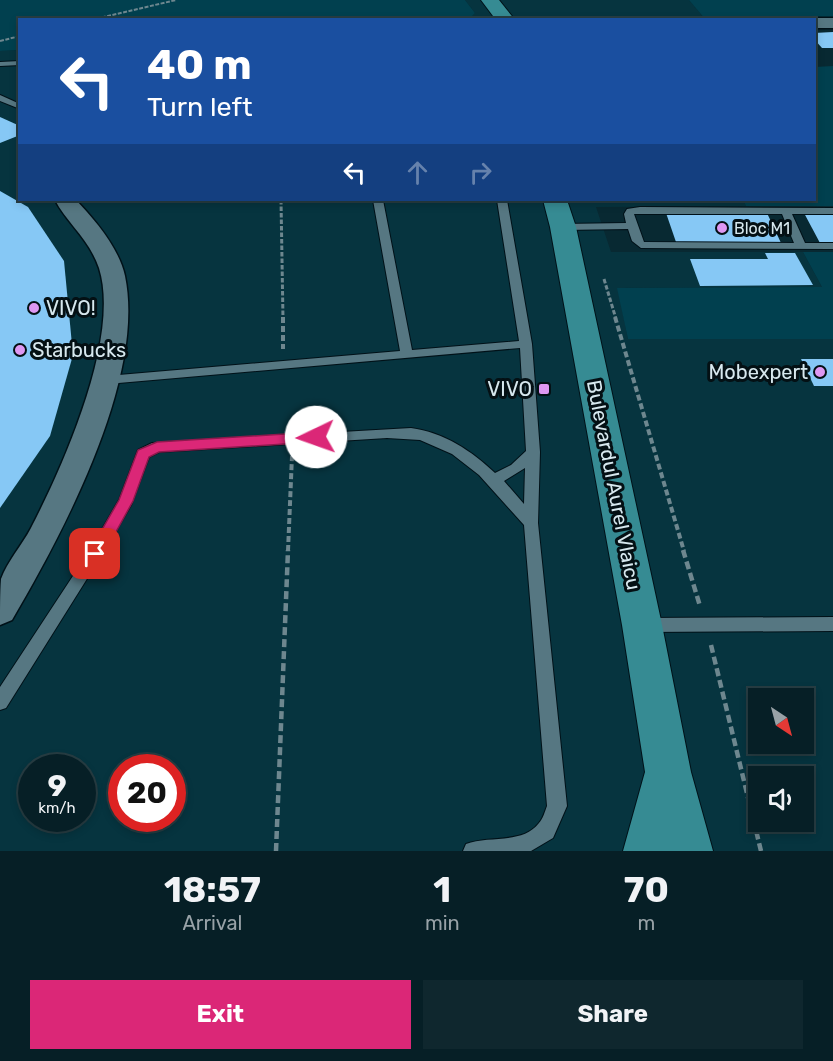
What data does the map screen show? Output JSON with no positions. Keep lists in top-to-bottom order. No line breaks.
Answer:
{"streets":{"main road":["Bulevardul Aurel Vlaicu"]},"places":{"other":["Bloc M1","VIVO!","Starbucks","Mobexpert"],"transit":["VIVO"]},"north":"bottom right","page":{"turn":["40 m","Turn left"],"speed":"9 km/h","limit":"20","eta":["18:57","Arrival","1","min","70","m"],"buttons":["Exit","Share"]}}
